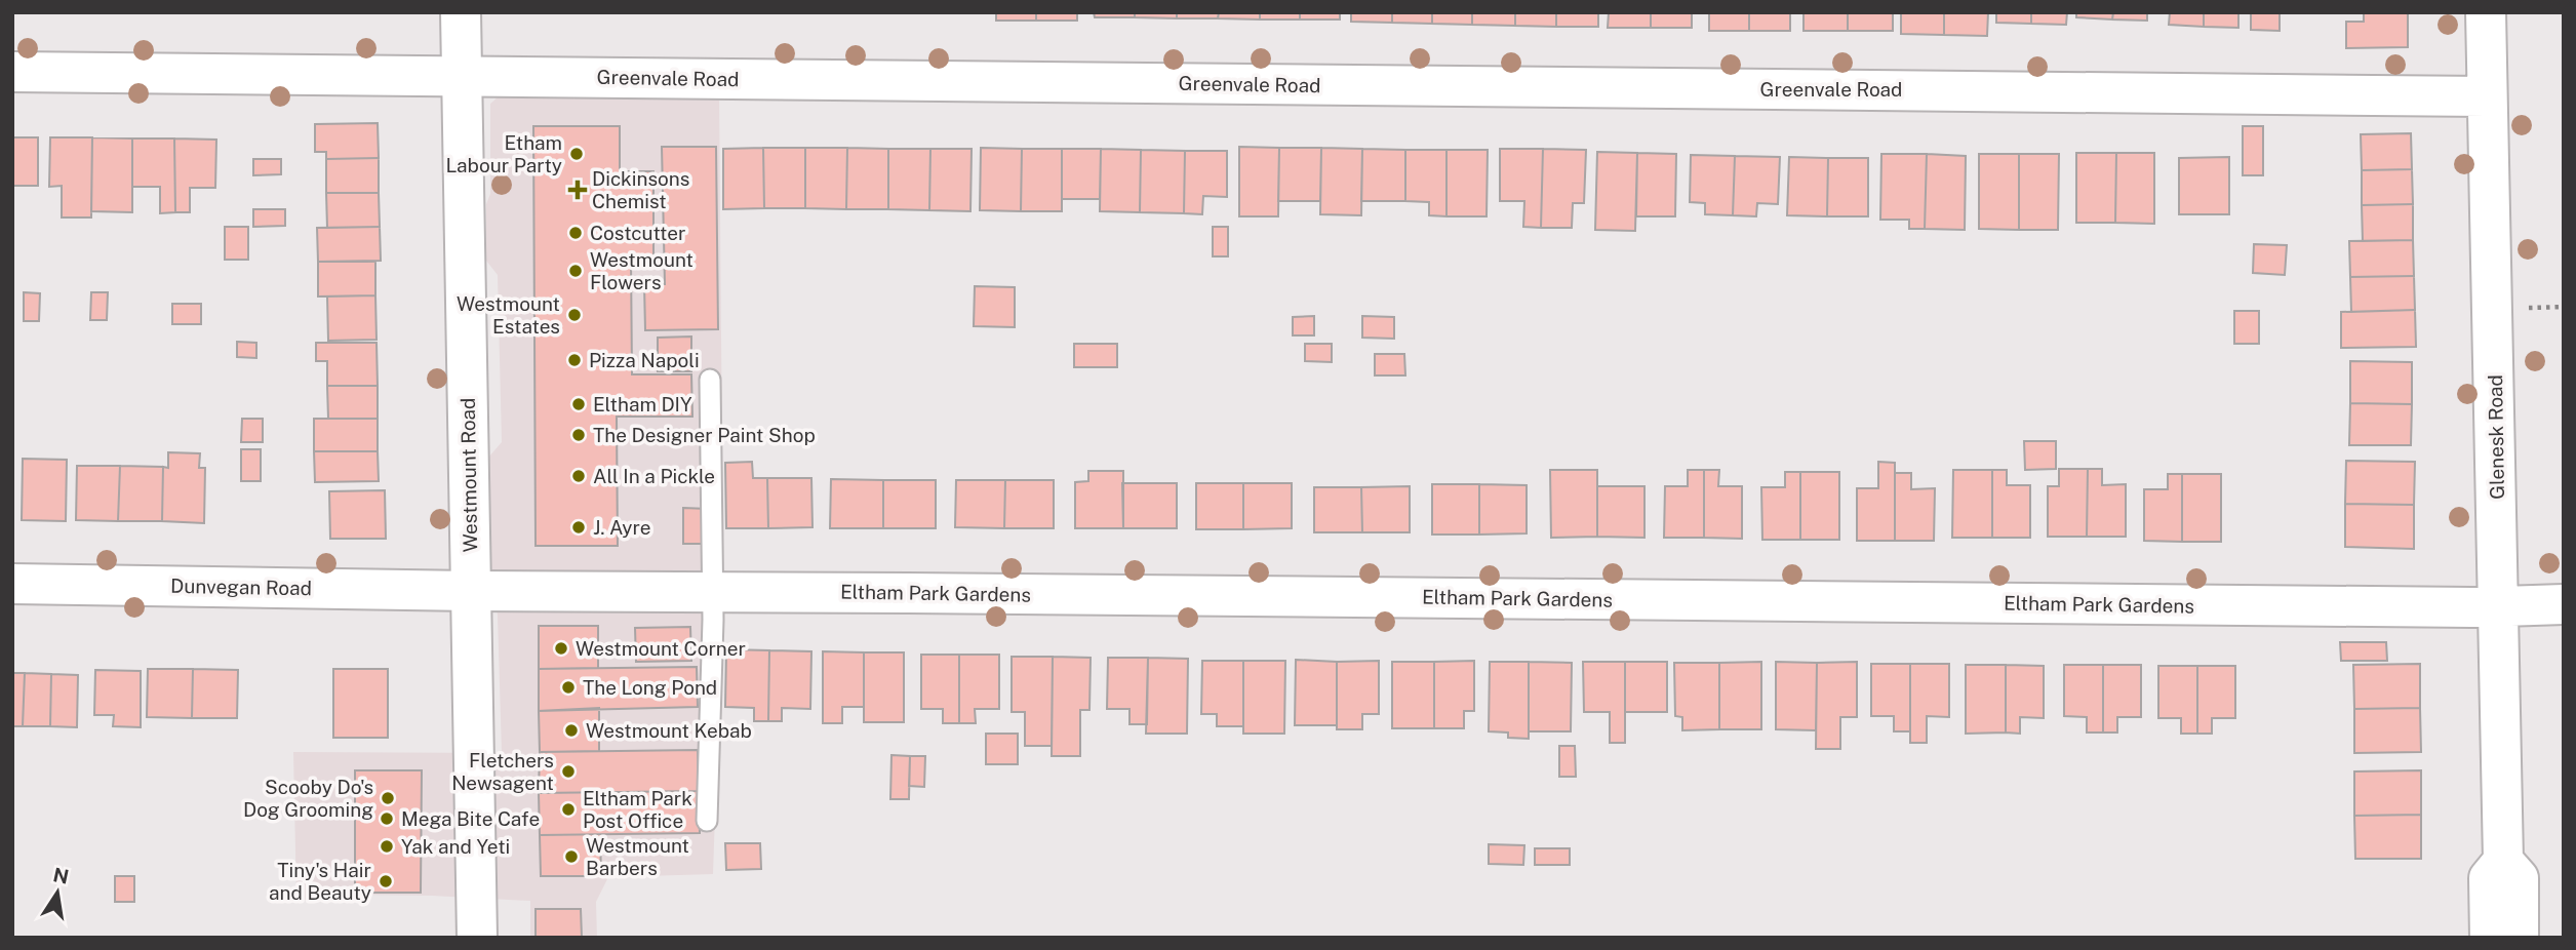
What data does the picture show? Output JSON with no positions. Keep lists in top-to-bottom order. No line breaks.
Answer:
{"streets":{"street":["Greenvale Road","Glenesk Road","Westmount Road","Dunvegan Road","Eltham Park Gardens"]},"crossings":[["Greenvale Road","Glenesk Road"],["Greenvale Road","Westmount Road"],["Glenesk Road","Eltham Park Gardens"],["Westmount Road","Dunvegan Road"],["Westmount Road","Eltham Park Gardens"],["Dunvegan Road","Eltham Park Gardens"]],"places":{"other":["Etham Labour Party","Costcutter","Westmount Flowers","Westmount Estates","Pizza Napoli","Eltham DIY","The Designer Paint Shop","All In a Pickle","J. Ayre","Westmount Corner","The Long Pond","Westmount Kebab","Fletchers Newsagent","Scooby Do's Dog Grooming","Eltham Park Post Office","Mega Bite Cafe","Yak and Yeti","Westmount Barbers","Tiny's Hair and Beauty"],"health":["Dickinsons Chemist"]},"north":"top"}
